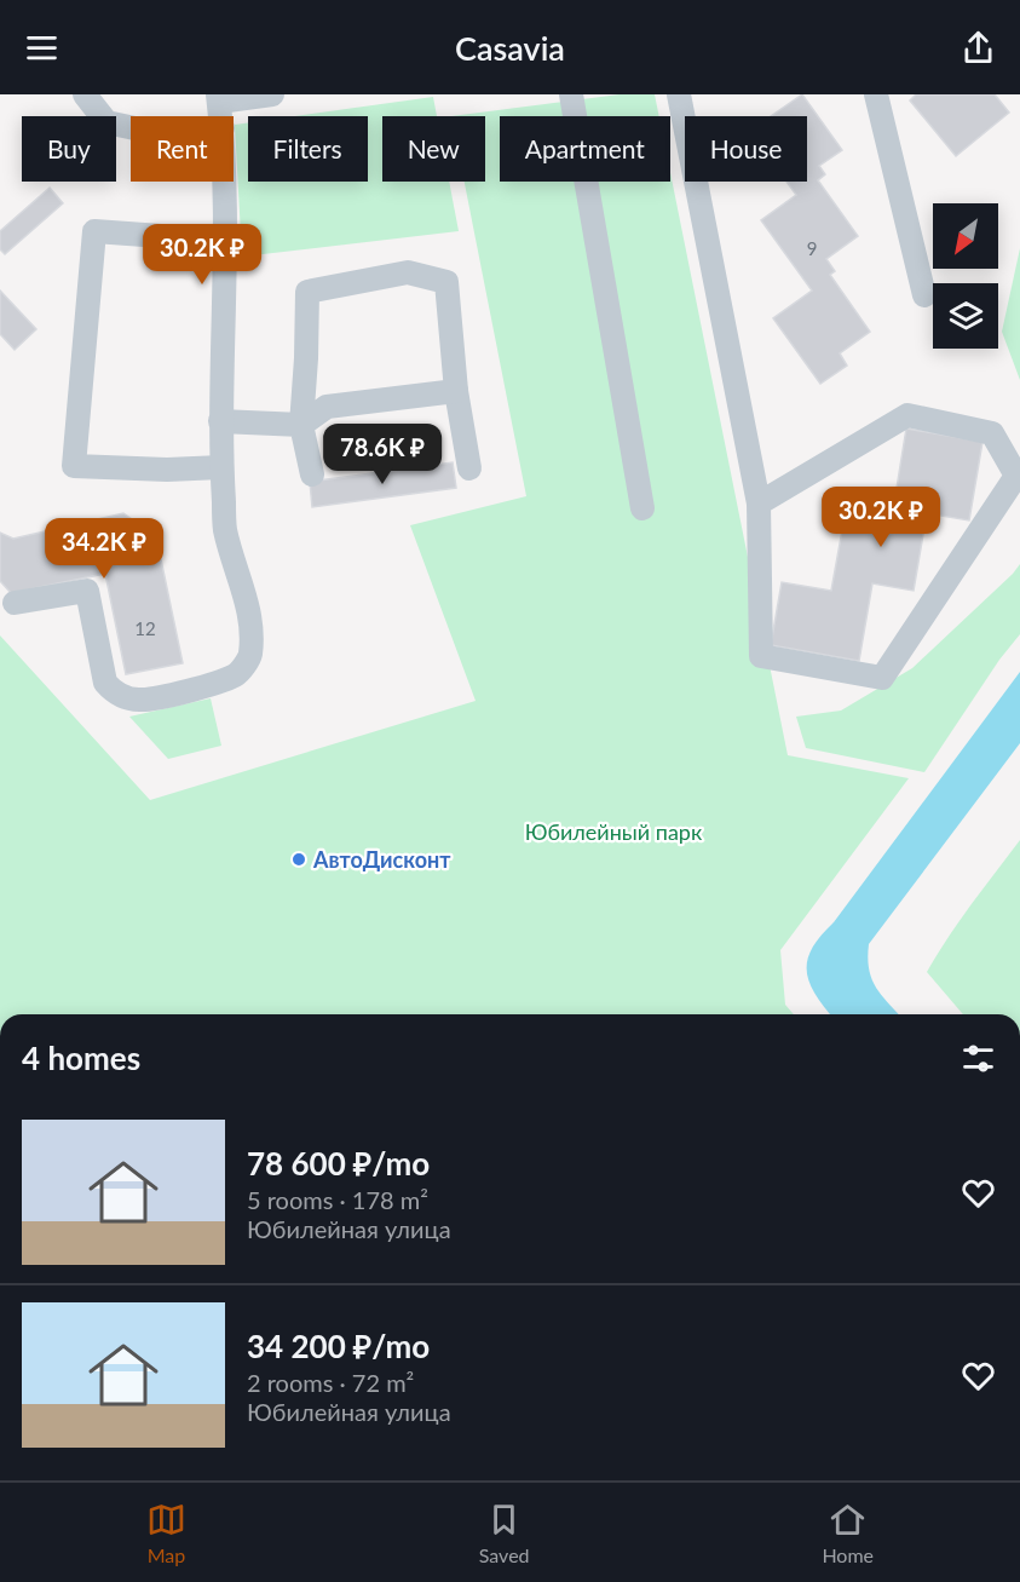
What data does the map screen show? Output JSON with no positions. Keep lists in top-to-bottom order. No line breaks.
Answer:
{"parks":["Юбилейный парк"],"places":["АвтоДисконт"],"house_numbers":["9","12"],"north":"bottom left","page":{"header":"Casavia","chip":["Buy","Rent","Filters","New","Apartment","House"],"price":["30.2K ₽","78.6K ₽","30.2K ₽","34.2K ₽"],"heading":"4 homes","list":[{"name":"78 600 ₽/mo","note":"5 rooms · 178 m² · Юбилейная улица"},{"name":"34 200 ₽/mo","note":"2 rooms · 72 m² · Юбилейная улица"}],"tabs":["Map","Saved","Home"]}}
